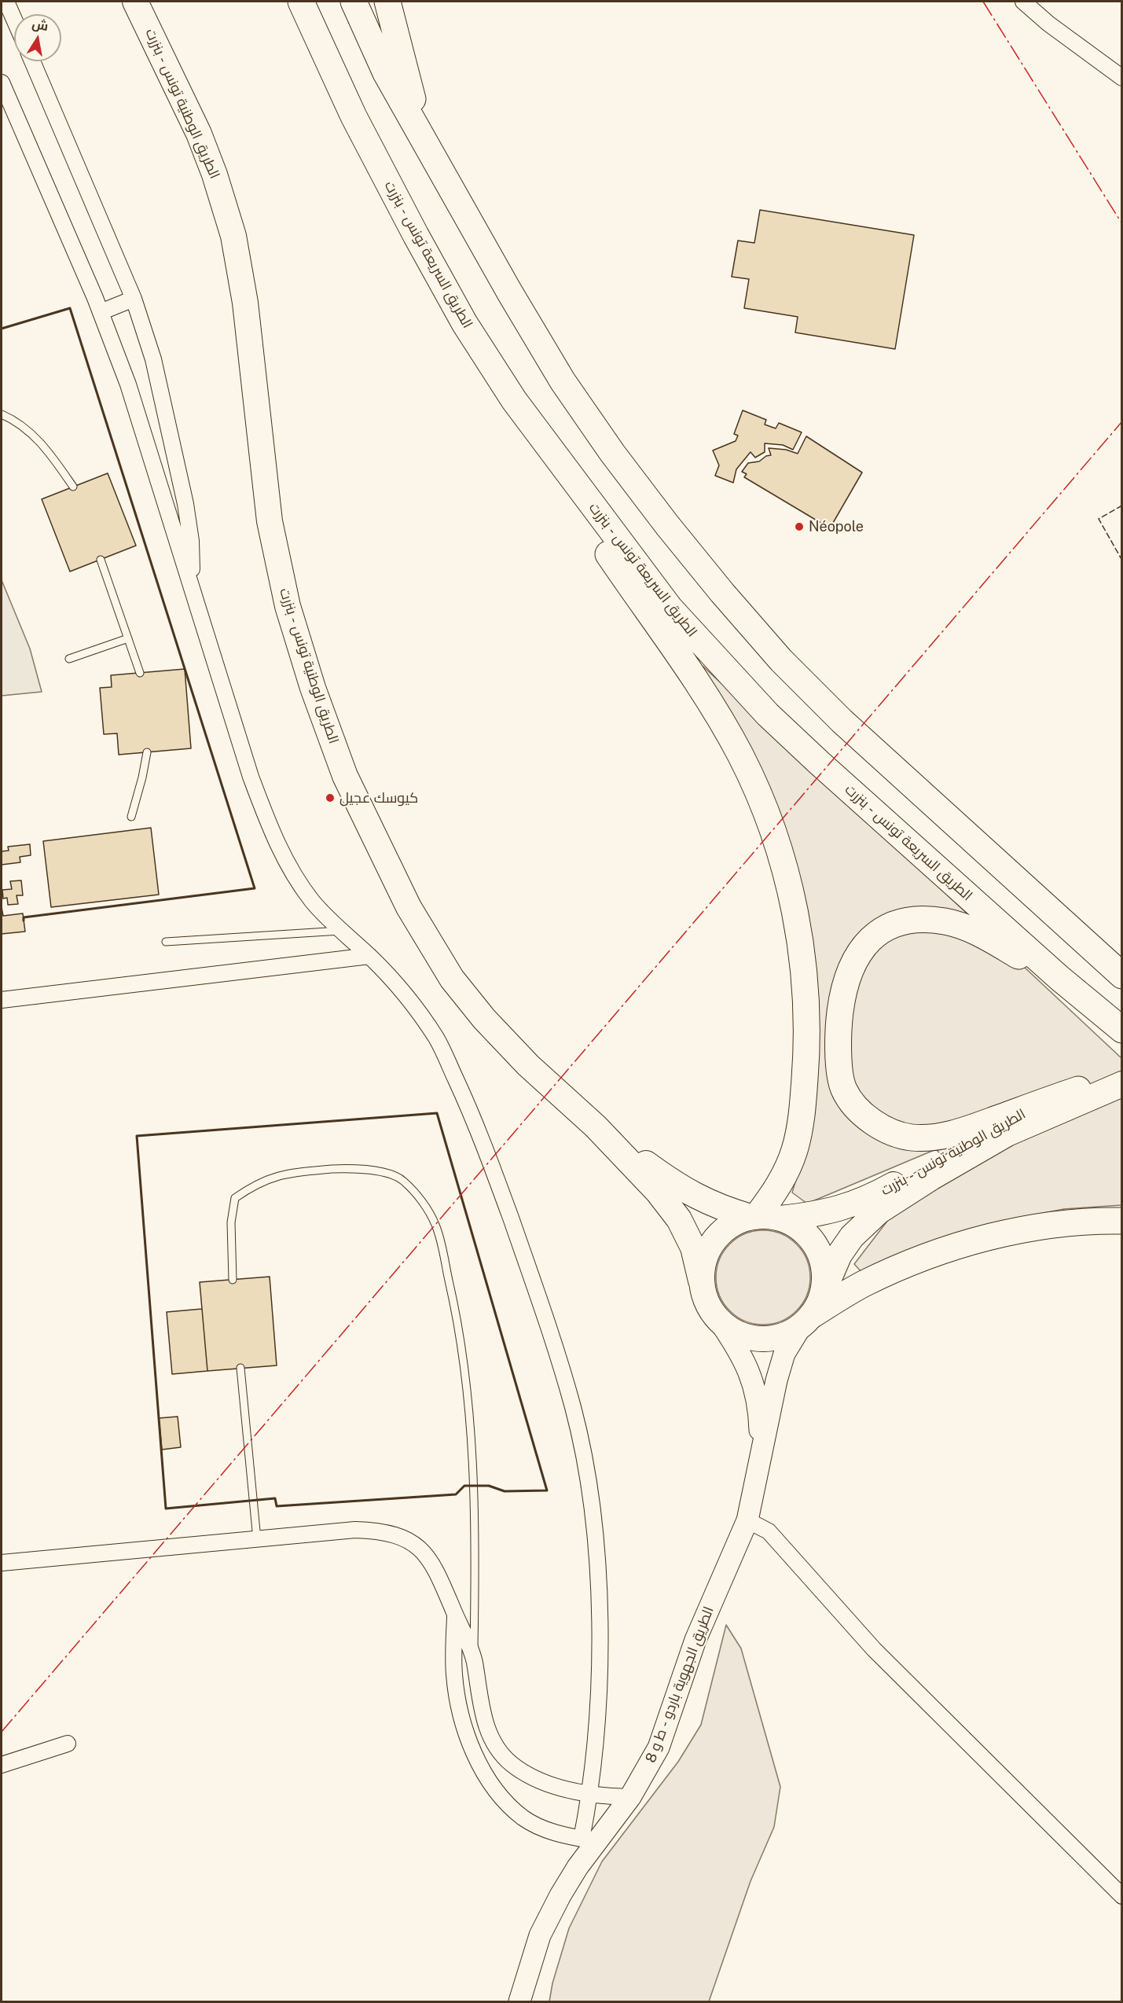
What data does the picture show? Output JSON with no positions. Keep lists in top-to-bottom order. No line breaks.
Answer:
{"streets":{"highway":["الطريق السريعة تونس - بنزرت"],"main road":["الطريق الوطنية تونس - بنزرت","الطريق الجهوية باردو - ط و 8"]},"crossings":[["الطريق الوطنية تونس - بنزرت","الطريق الجهوية باردو - ط و 8"]],"places":["Néopole","كيوسك عجيل"],"north":"top"}
